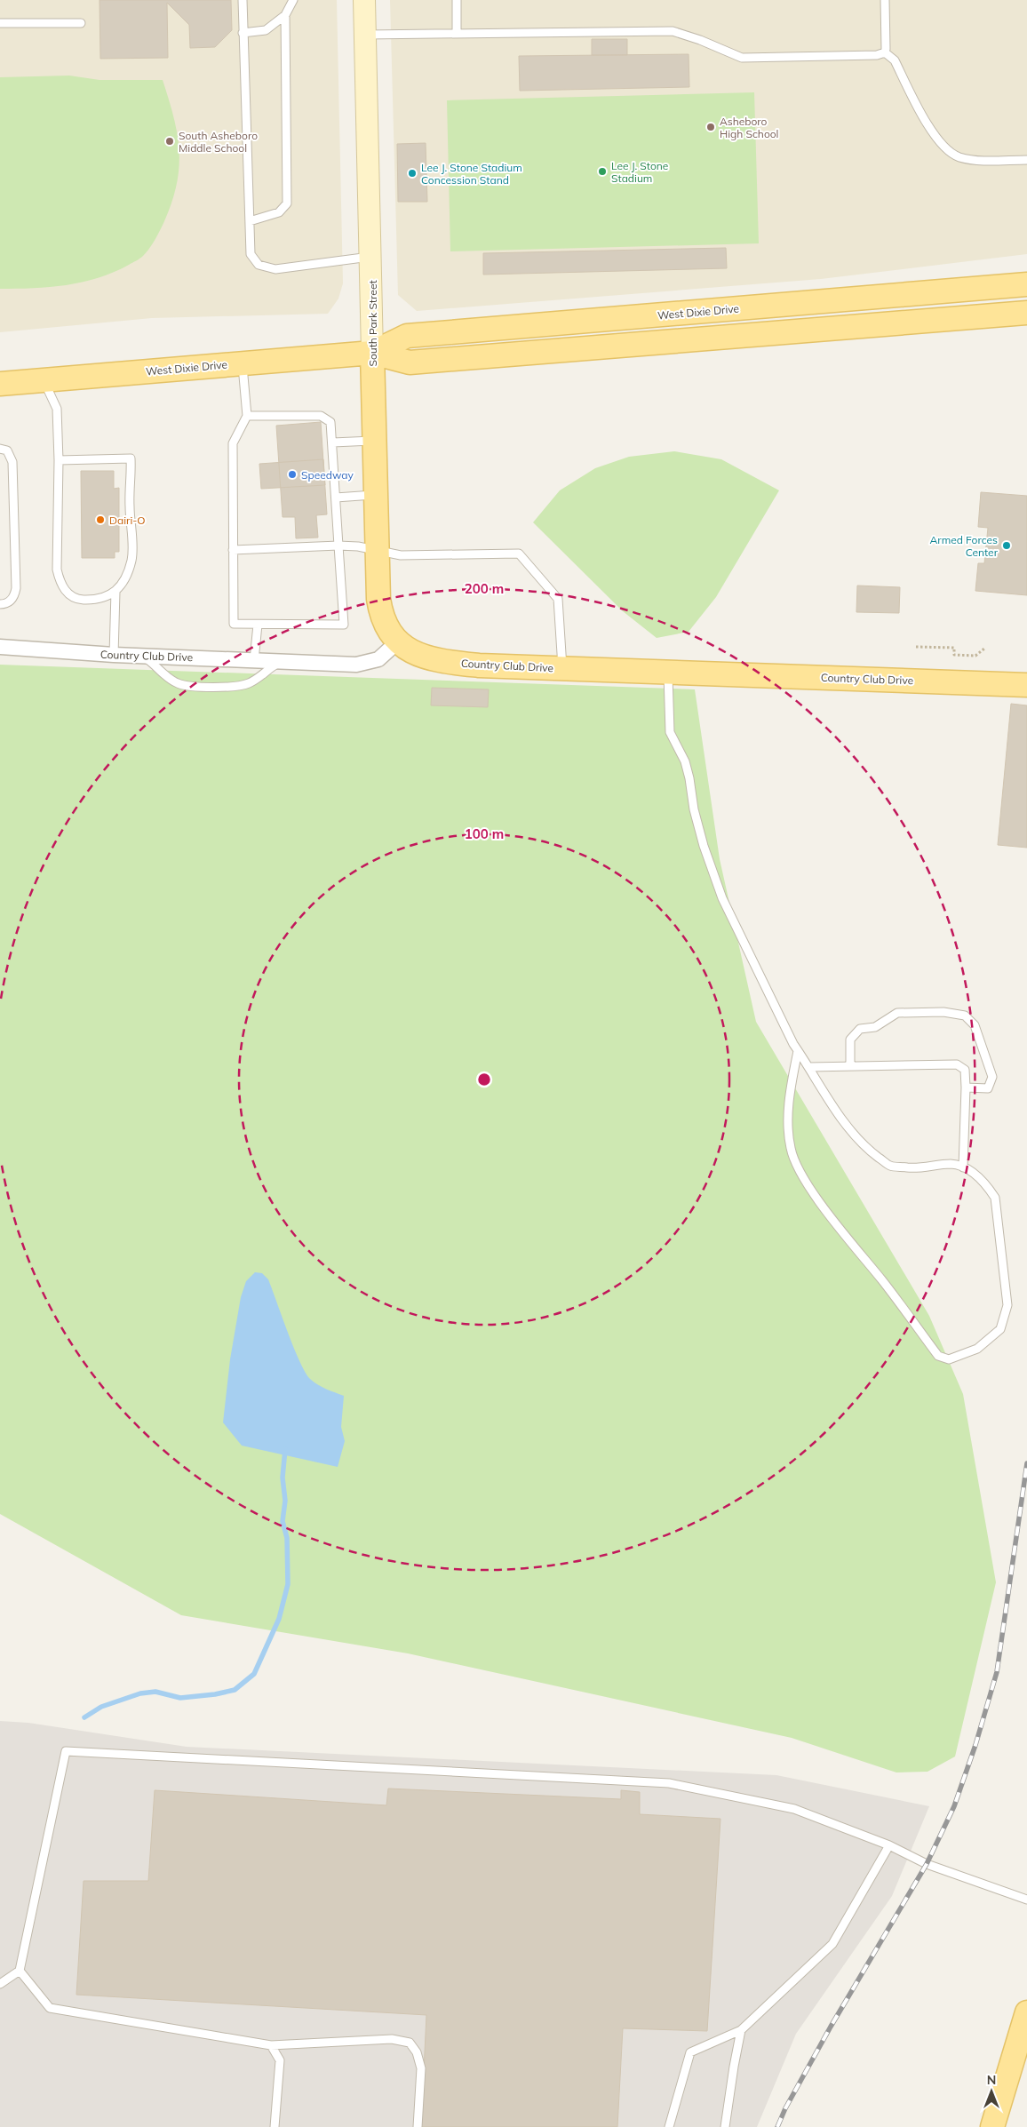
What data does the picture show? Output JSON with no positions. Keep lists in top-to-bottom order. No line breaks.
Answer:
{"streets":{"main road":["West Dixie Drive","South Park Street","Country Club Drive"]},"crossings":[["West Dixie Drive","South Park Street"],["South Park Street","Country Club Drive"]],"places":["Asheboro High School","South Asheboro Middle School","Lee J. Stone Stadium","Lee J. Stone Stadium Concession Stand","Speedway","Dairi-O","Armed Forces Center"],"north":"top","rings":["200 m","100 m"]}
